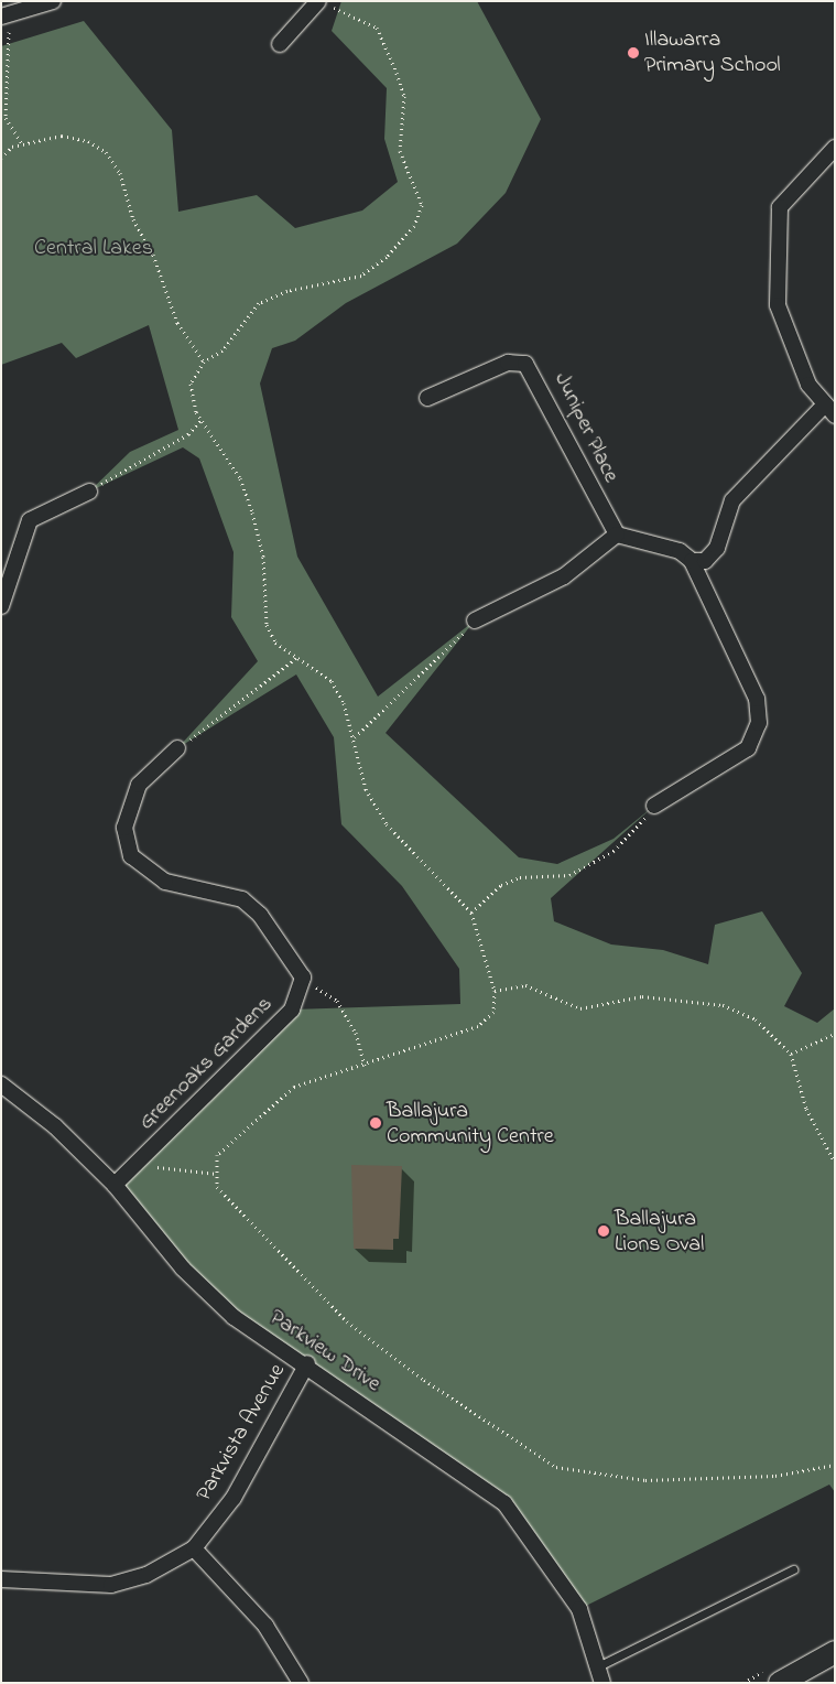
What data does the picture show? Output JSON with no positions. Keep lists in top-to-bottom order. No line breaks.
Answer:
{"streets":{"street":["Juniper Place","Greenoaks Gardens","Parkview Drive","Parkvista Avenue"]},"crossings":[["Greenoaks Gardens","Parkview Drive"],["Parkview Drive","Parkvista Avenue"]],"parks":["Central Lakes"],"places":["Illawarra Primary School","Ballajura Community Centre","Ballajura Lions Oval"]}
